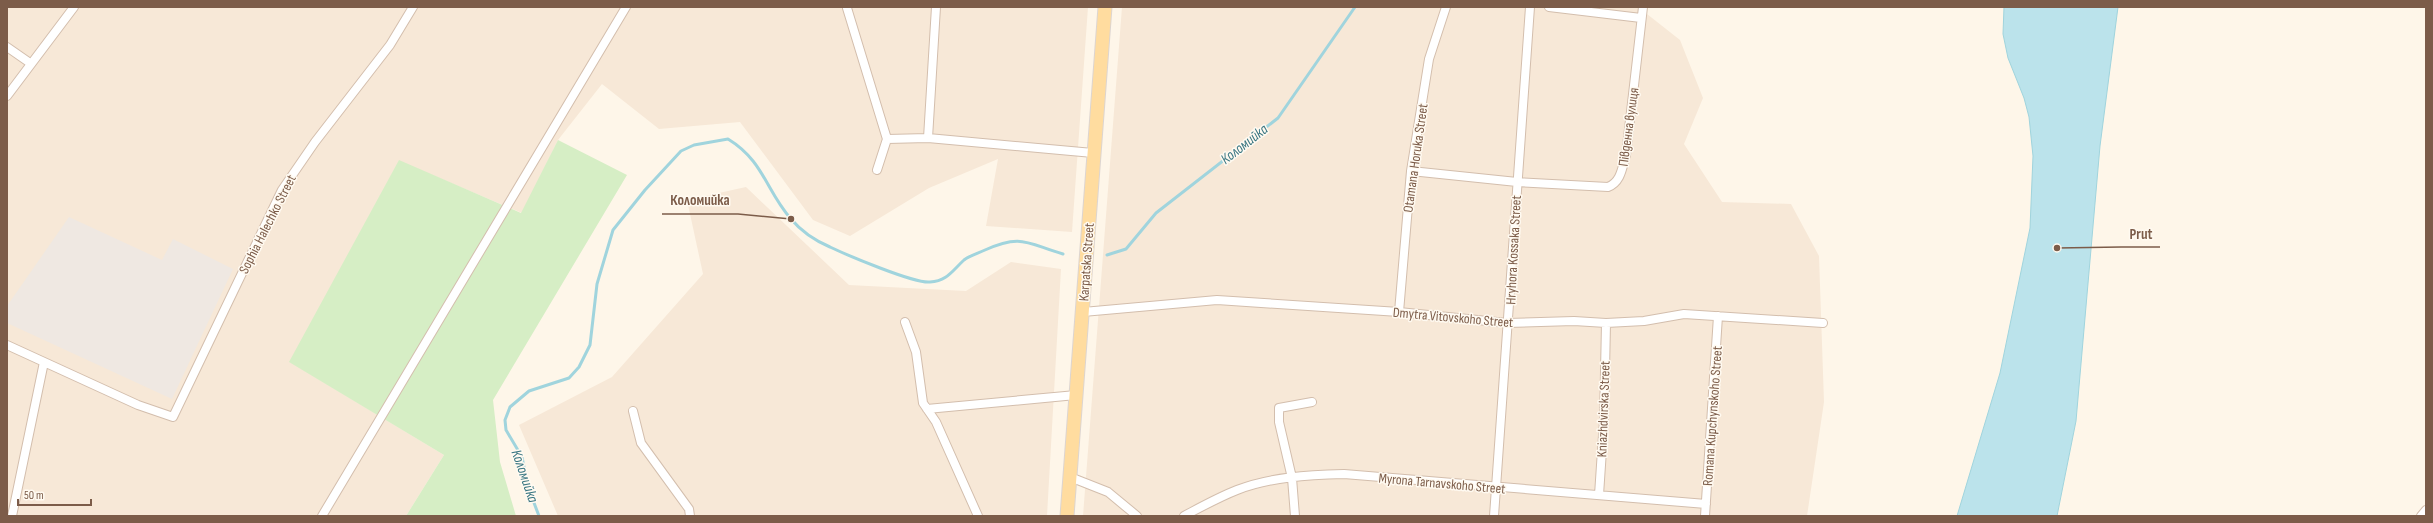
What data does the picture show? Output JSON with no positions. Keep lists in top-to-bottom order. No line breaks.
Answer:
{"streets":{"main road":["Karpatska Street"],"street":["Південна вулиця","Otamana Horuka Street","Sophia Halechko Street","Hryhora Kossaka Street","Dmytra Vitovskoho Street","Kniazhdvirska Street","Romana Kupchynskoho Street","Myrona Tarnavskoho Street"]},"crossings":[["Південна вулиця","Otamana Horuka Street"],["Південна вулиця","Hryhora Kossaka Street"],["Otamana Horuka Street","Dmytra Vitovskoho Street"],["Hryhora Kossaka Street","Dmytra Vitovskoho Street"],["Hryhora Kossaka Street","Myrona Tarnavskoho Street"],["Karpatska Street","Dmytra Vitovskoho Street"],["Dmytra Vitovskoho Street","Kniazhdvirska Street"],["Dmytra Vitovskoho Street","Romana Kupchynskoho Street"],["Kniazhdvirska Street","Myrona Tarnavskoho Street"],["Romana Kupchynskoho Street","Myrona Tarnavskoho Street"]],"water":["Коломийка"],"places":["Коломийка","Prut"],"scale_bar":"50 m"}
